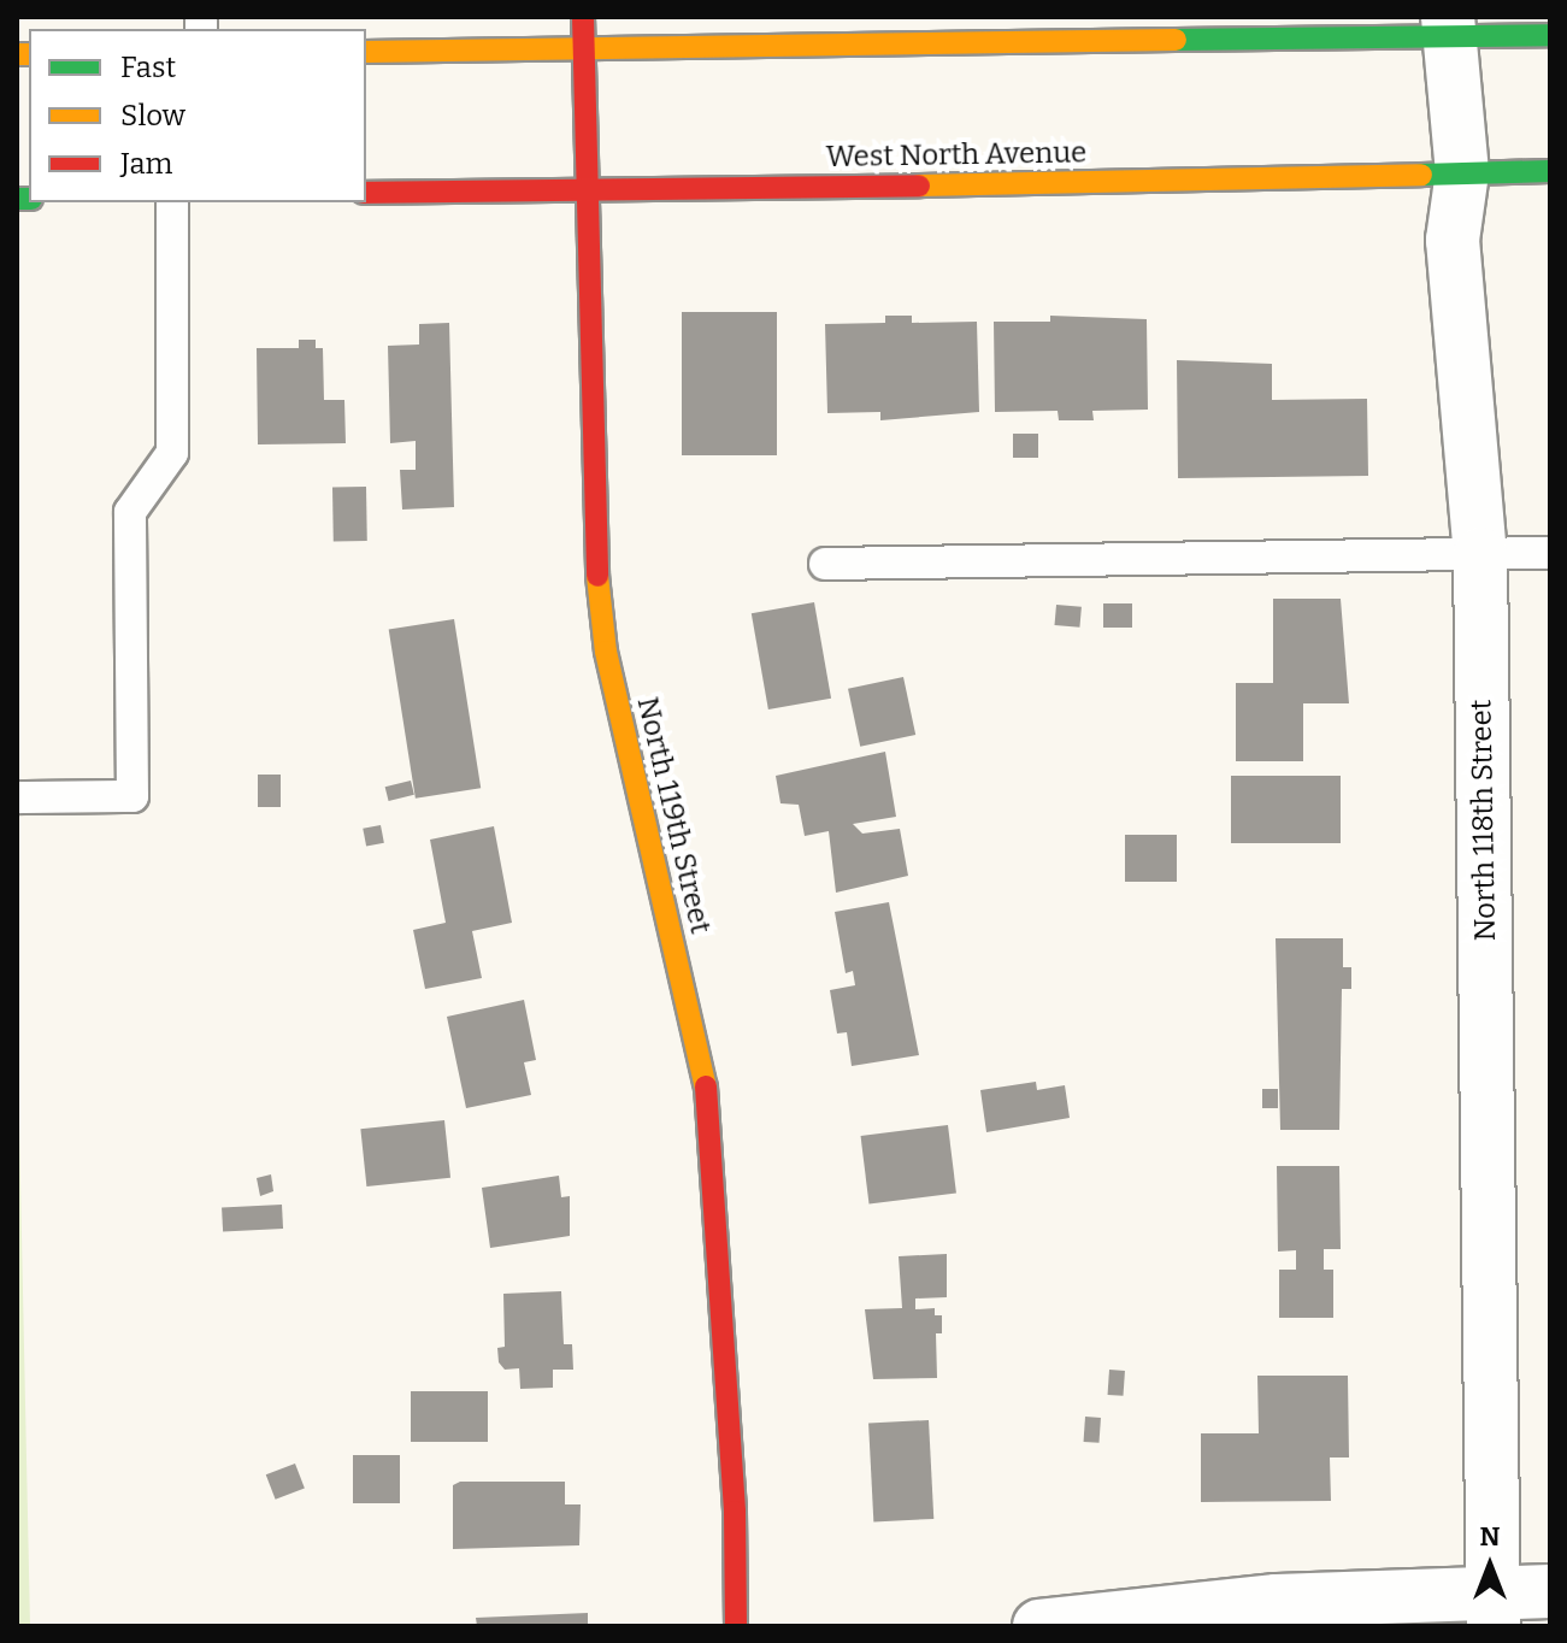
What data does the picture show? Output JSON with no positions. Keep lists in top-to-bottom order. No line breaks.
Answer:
{"streets":{"main road":["West North Avenue","North 119th Street"],"street":["North 118th Street"]},"crossings":[["West North Avenue","North 119th Street"],["West North Avenue","North 118th Street"]],"legend":["Fast","Slow","Jam"],"north":"top"}
